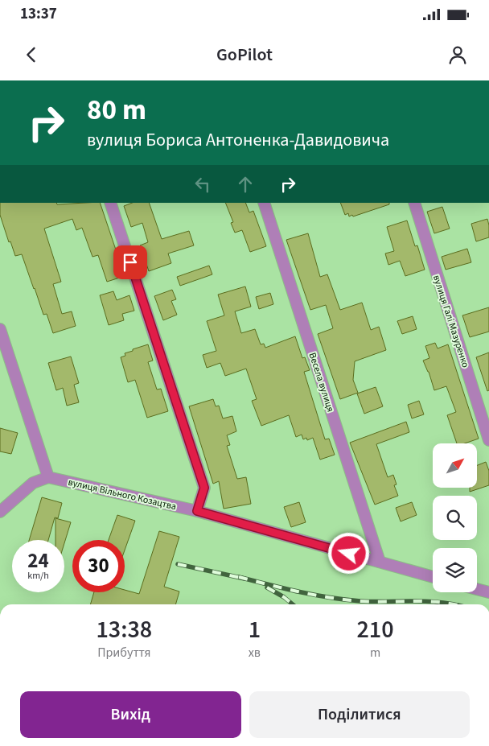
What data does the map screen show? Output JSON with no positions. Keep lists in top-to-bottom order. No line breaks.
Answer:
{"streets":{"street":["вулиця Галі Мазуренко","Весела вулиця","вулиця Вільного Козацтва"]},"crossings":[["Весела вулиця","вулиця Вільного Козацтва"]],"north":"top right","page":{"status":"13:37","header":"GoPilot","turn":["80 m","вулиця Бориса Антоненка-Давидовича"],"speed":"24 km/h","limit":"30","eta":["13:38","Прибуття","1","хв","210","m"],"buttons":["Вихід","Поділитися"]}}
